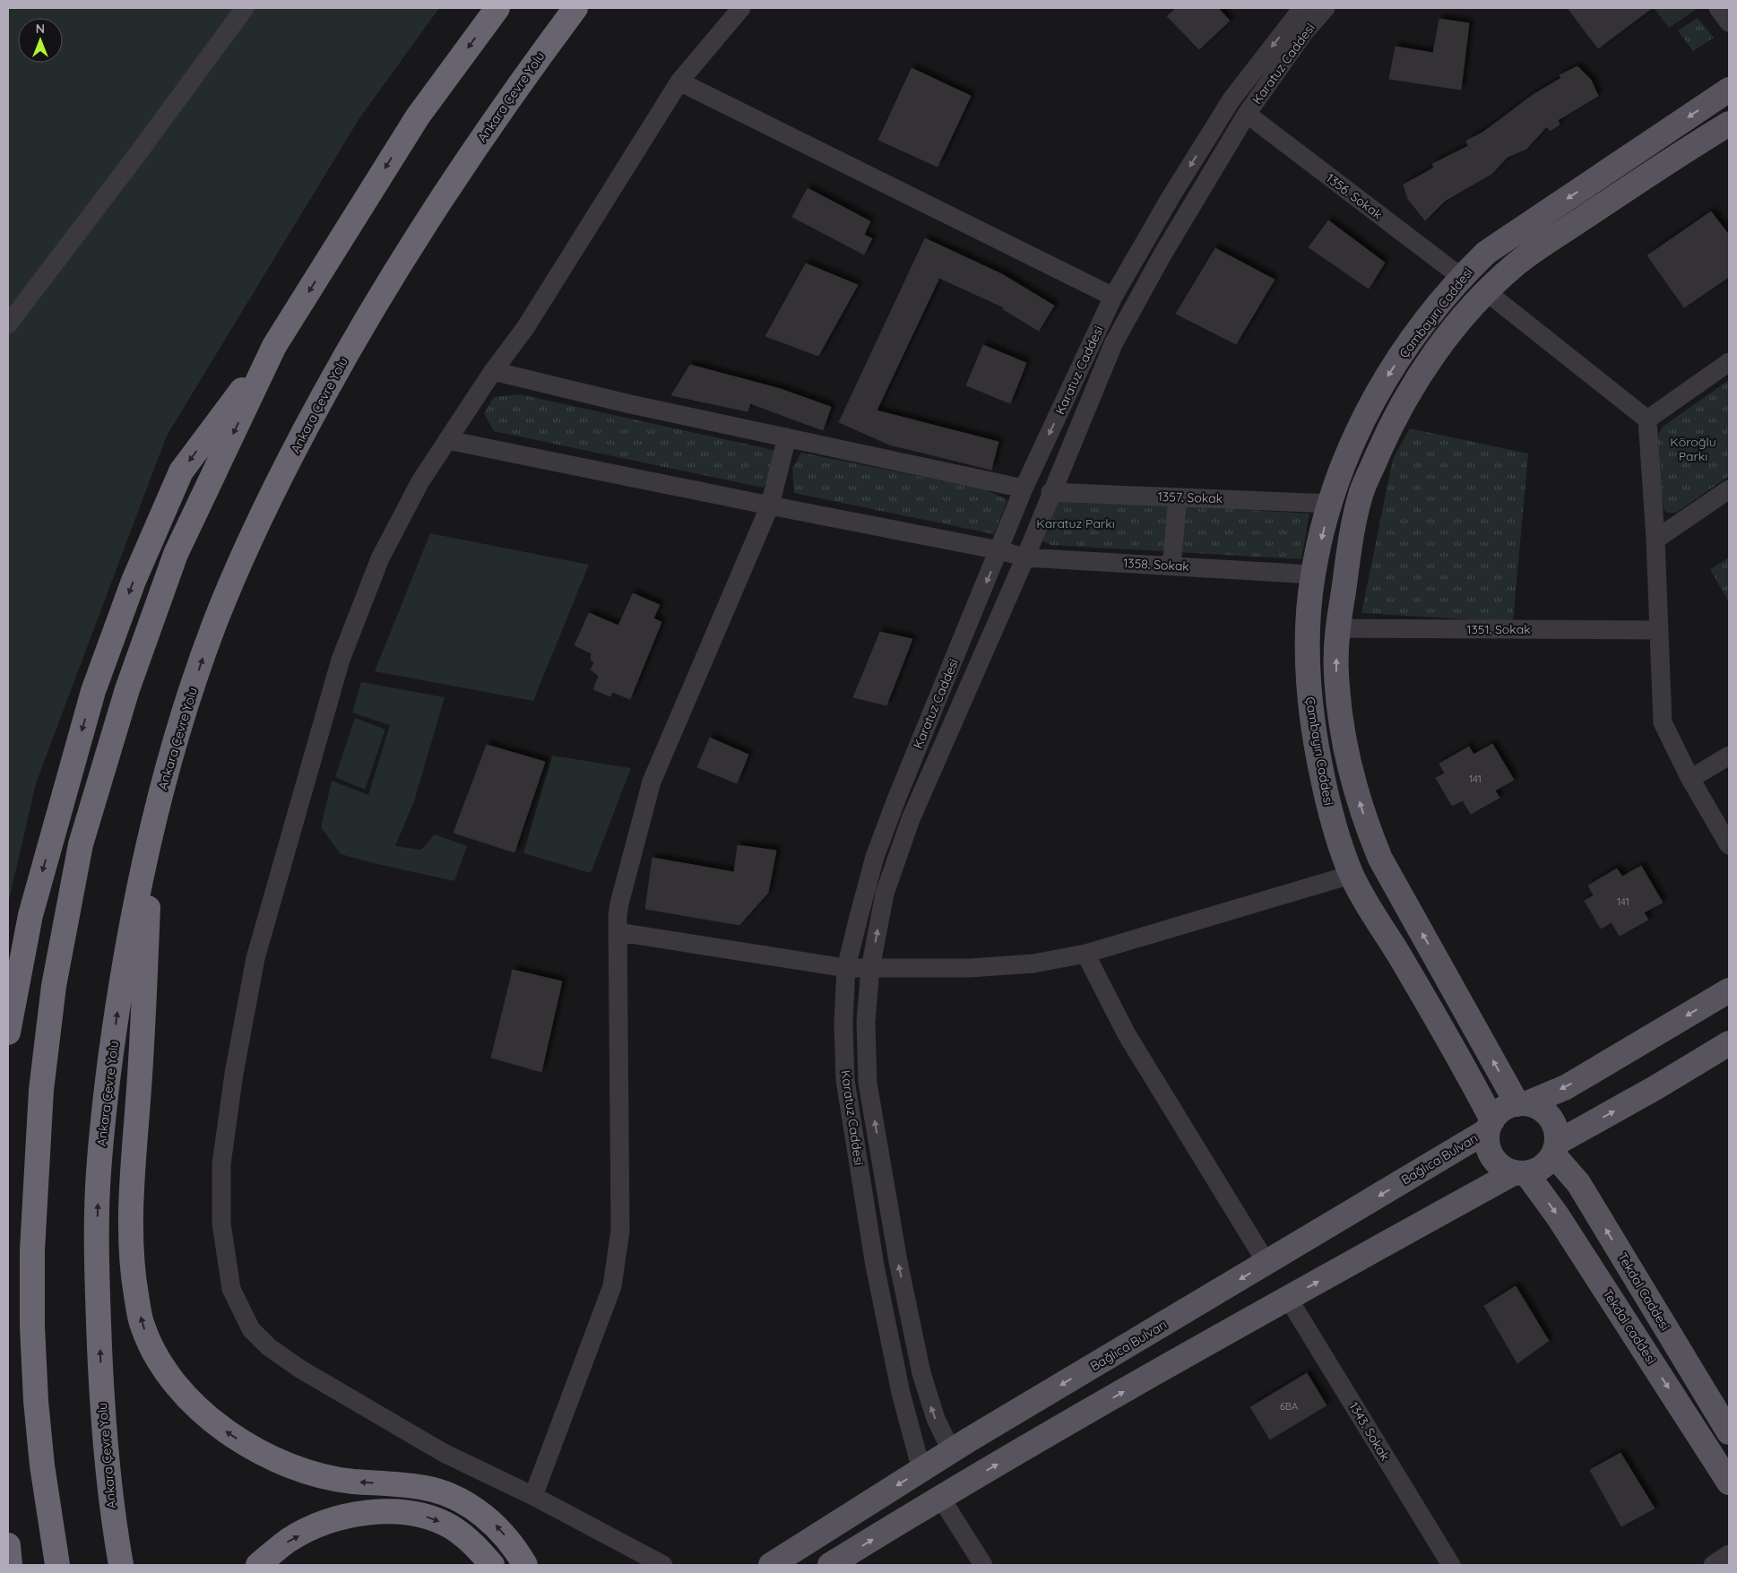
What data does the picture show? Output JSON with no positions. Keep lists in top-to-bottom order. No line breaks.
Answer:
{"streets":{"highway":["Ankara Çevre Yolu"],"main road":["Çambayırı Caddesi","Bağlıca Bulvarı","Tekdal Caddesi","Tekdal caddesi"],"street":["Karatuz Caddesi","1356. Sokak","1357. Sokak","1358. Sokak","1351. Sokak","1343. Sokak"]},"crossings":[["Karatuz Caddesi","1356. Sokak"],["Karatuz Caddesi","1357. Sokak"],["Karatuz Caddesi","1358. Sokak"],["Karatuz Caddesi","Bağlıca Bulvarı"],["1356. Sokak","Çambayırı Caddesi"],["Çambayırı Caddesi","1357. Sokak"],["Çambayırı Caddesi","1358. Sokak"],["Çambayırı Caddesi","1351. Sokak"],["Çambayırı Caddesi","Bağlıca Bulvarı"],["Çambayırı Caddesi","Tekdal Caddesi"],["Çambayırı Caddesi","Tekdal caddesi"],["Bağlıca Bulvarı","Tekdal Caddesi"],["Bağlıca Bulvarı","Tekdal caddesi"],["Tekdal Caddesi","Tekdal caddesi"]],"one_way":["Tekdal Caddesi","Tekdal caddesi"],"parks":["Köroğlu Parkı","Karatuz Parkı"],"house_numbers":["141","141","6BA"],"north":"top"}
